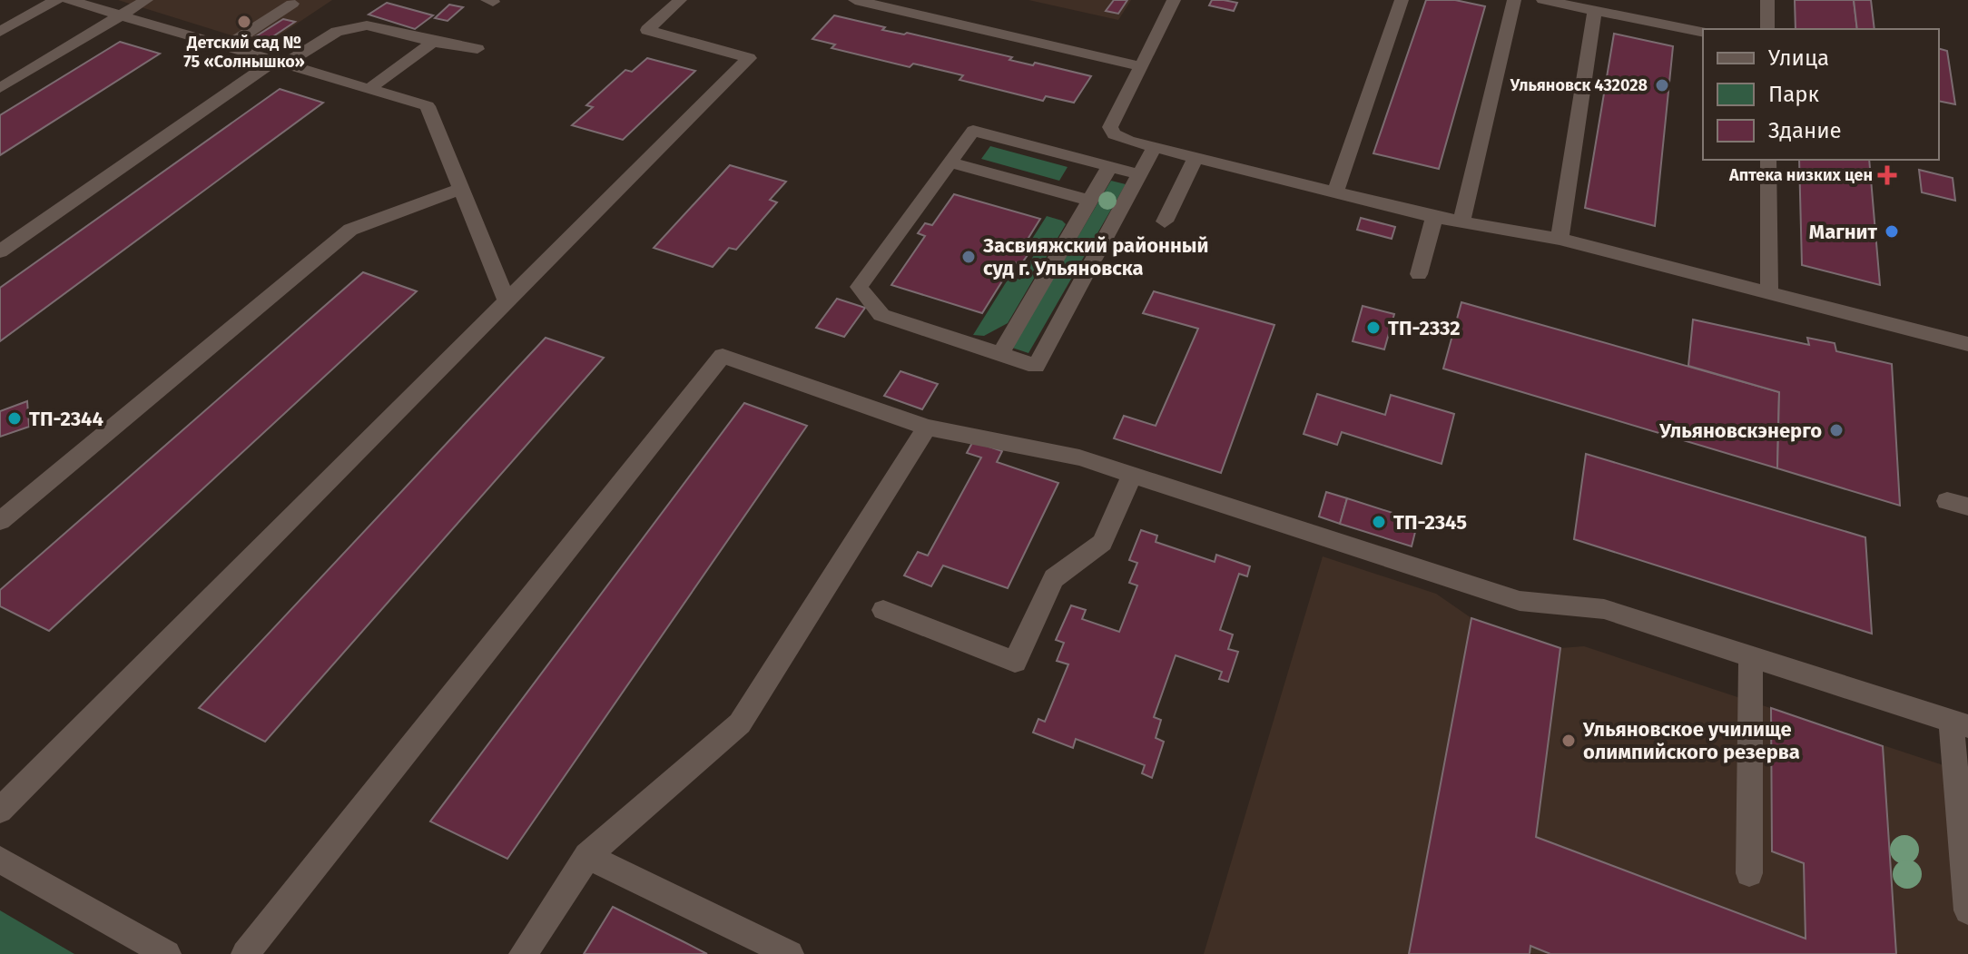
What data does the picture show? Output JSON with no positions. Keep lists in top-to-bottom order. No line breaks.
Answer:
{"places":{"other":["Детский сад № 75 «Солнышко»","Ульяновск 432028","Магнит","Засвияжский районный суд г. Ульяновска","ТП-2332","ТП-2344","Ульяновскэнерго","ТП-2345","Ульяновское училище олимпийского резерва"],"health":["Аптека низких цен"]},"legend":["Улица","Парк","Здание"]}
